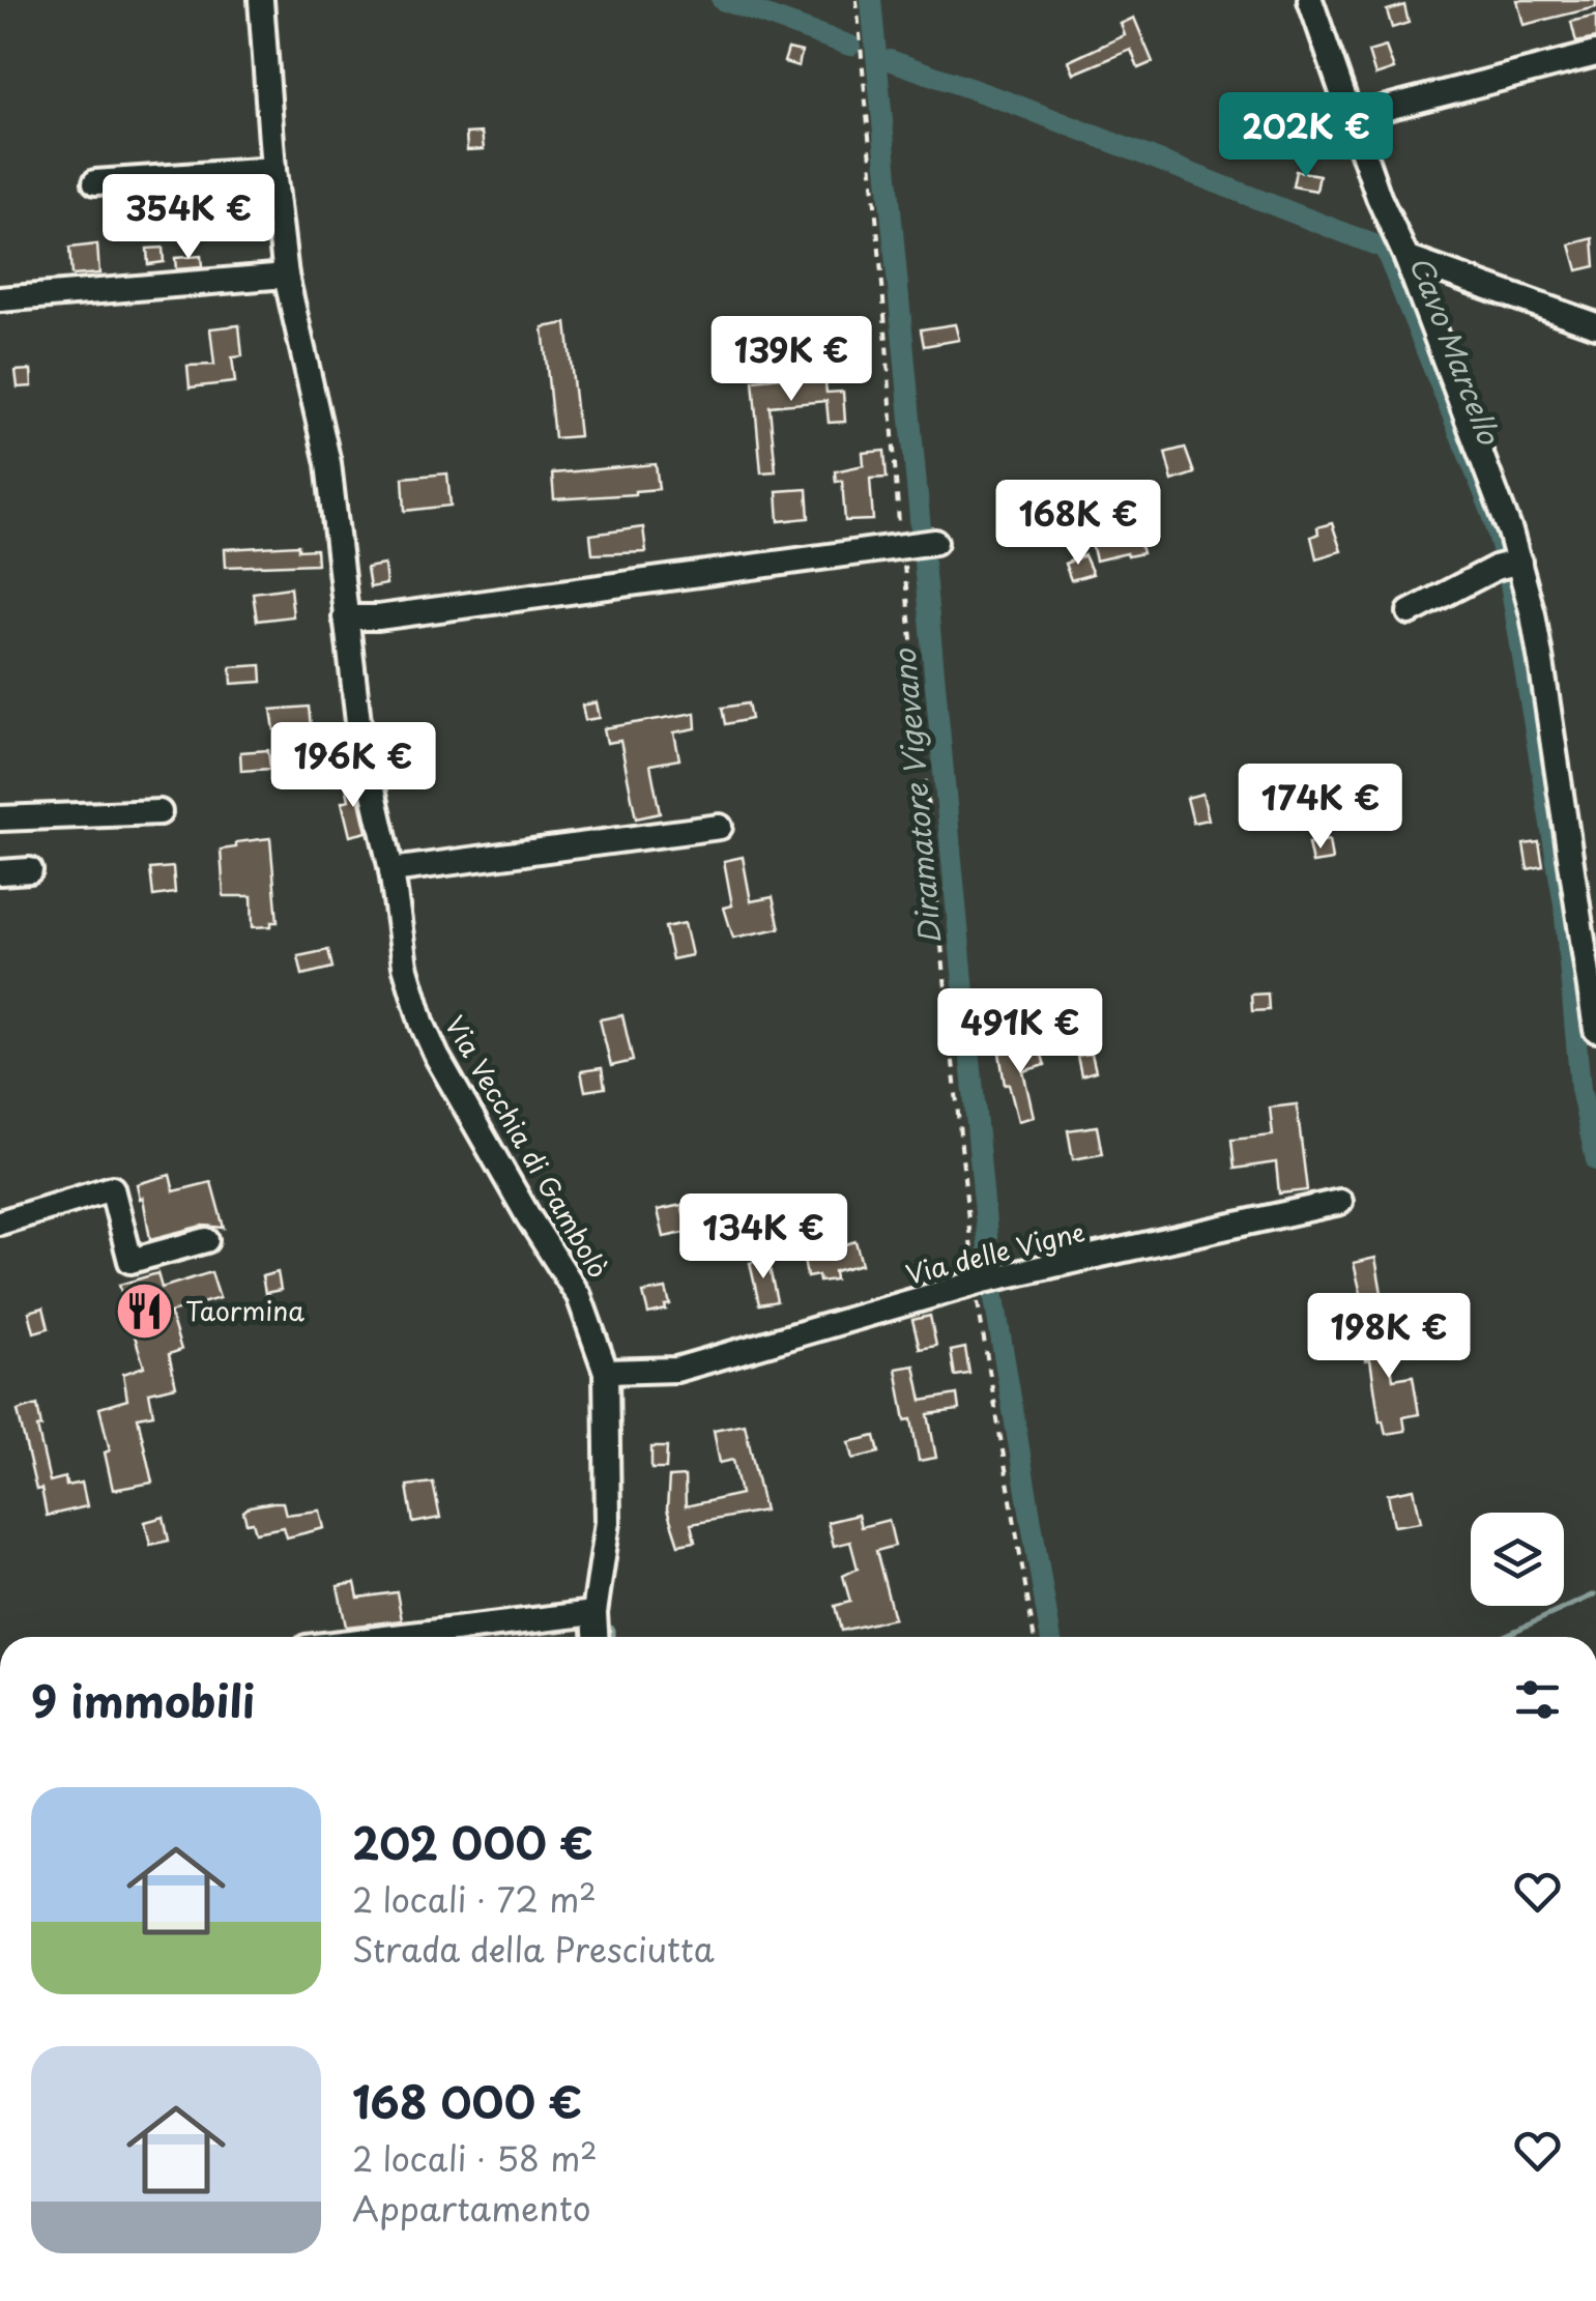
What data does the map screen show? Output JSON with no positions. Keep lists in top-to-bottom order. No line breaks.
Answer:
{"streets":{"street":["Via Vecchia di Gambolò","Via delle Vigne"]},"crossings":[["Via Vecchia di Gambolò","Via delle Vigne"]],"water":["Cavo Marcello","Diramatore Vigevano"],"places":{"restaurant":["Taormina"]},"page":{"price":["202K €","354K €","139K €","168K €","196K €","174K €","491K €","134K €","198K €"],"heading":"9 immobili","list":[{"name":"202 000 €","note":"2 locali · 72 m² · Strada della Presciutta"},{"name":"168 000 €","note":"2 locali · 58 m² · Appartamento"}]}}
